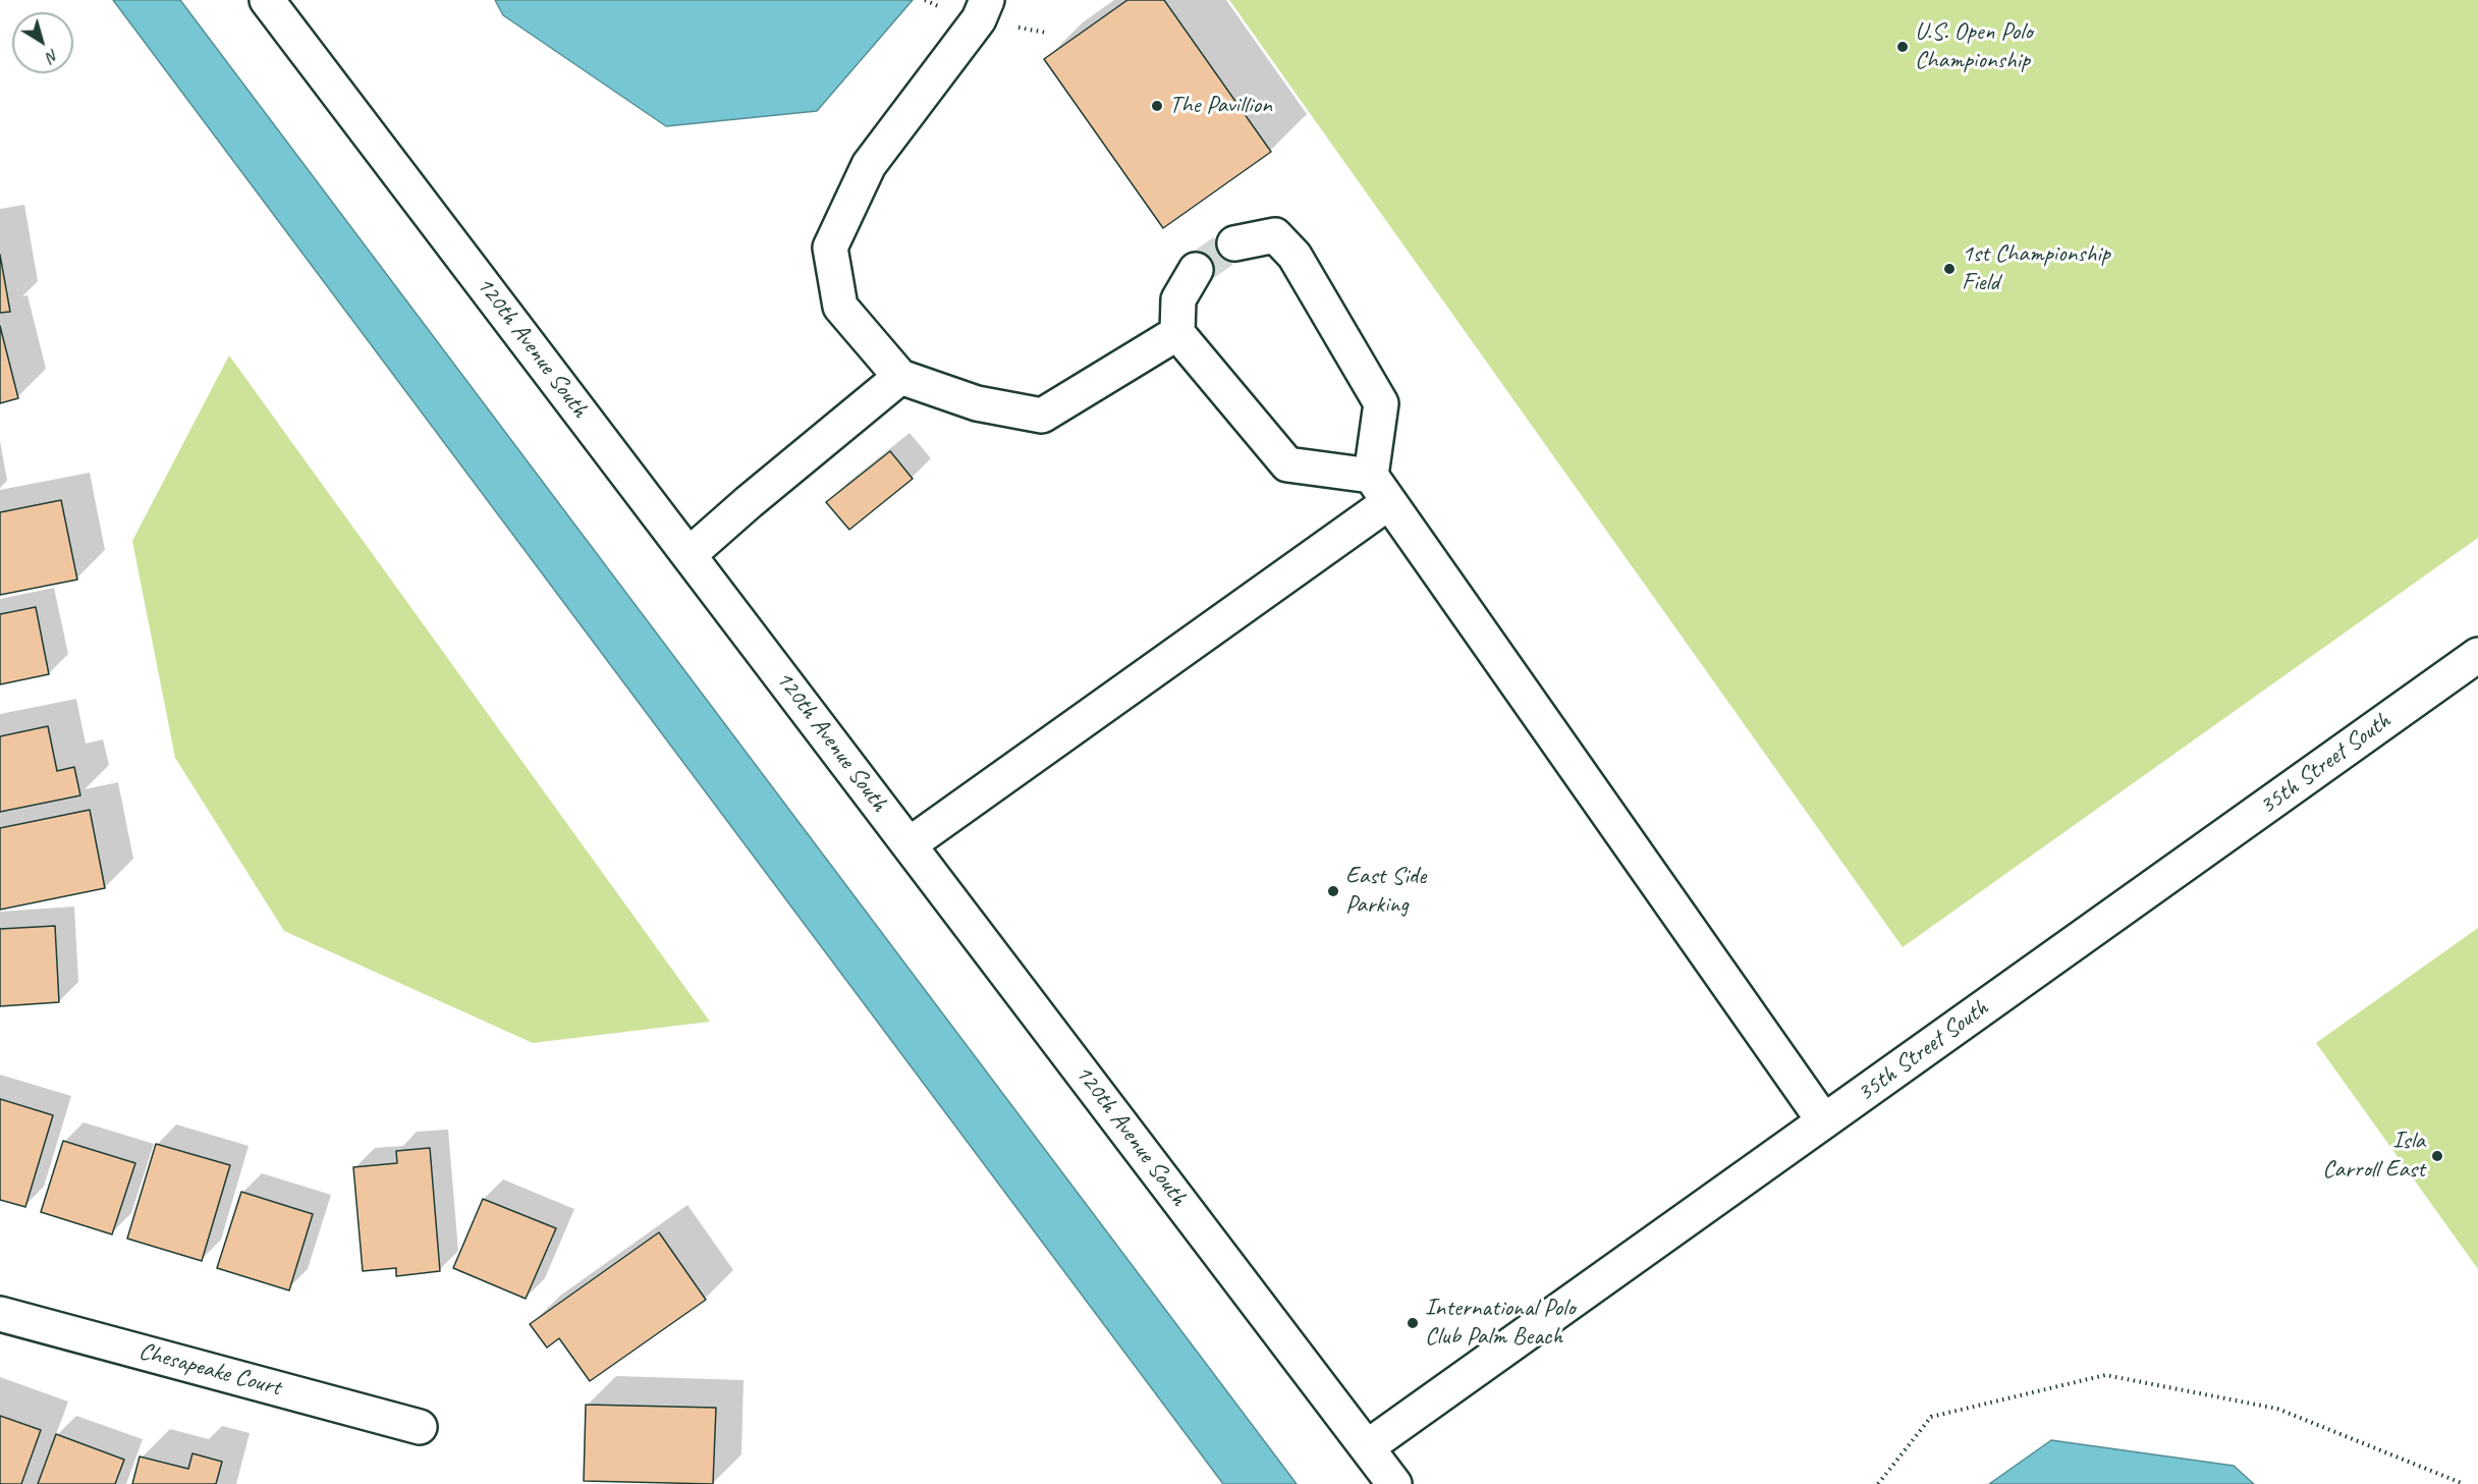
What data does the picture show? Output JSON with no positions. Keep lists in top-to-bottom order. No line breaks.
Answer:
{"streets":{"street":["120th Avenue South","35th Street South","Chesapeake Court"]},"crossings":[["120th Avenue South","35th Street South"]],"places":["U.S. Open Polo Championship","The Pavillion","1st Championship Field","East Side Parking","Isla Carroll East","International Polo Club Palm Beach"],"north":"bottom right"}
